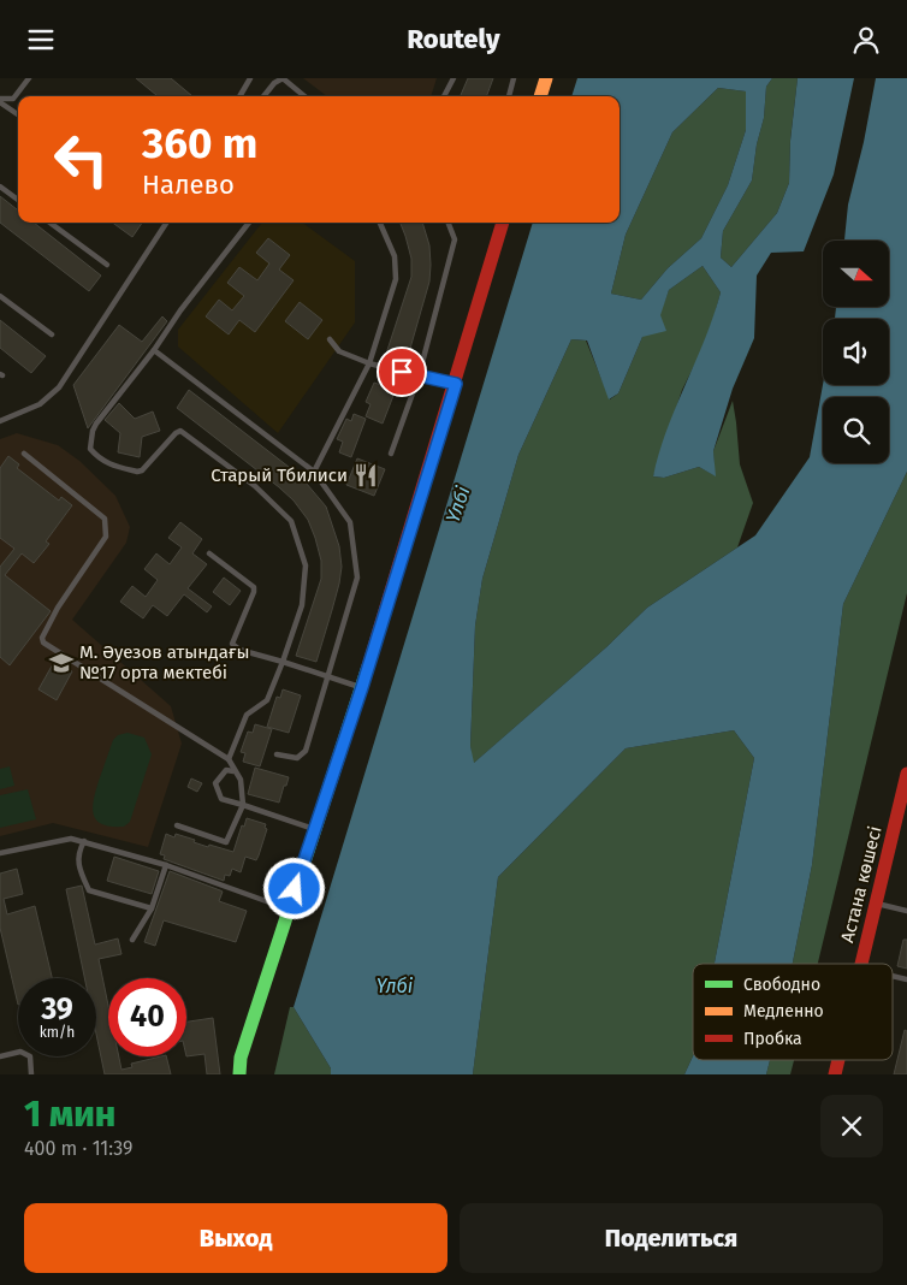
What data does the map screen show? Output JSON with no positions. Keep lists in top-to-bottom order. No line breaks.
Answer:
{"streets":{"street":["Астана көшесі"]},"water":["Үлбі"],"places":{"restaurant":["Старый Тбилиси"],"school or university":["М. Әуезов атындағы №17 орта мектебі"]},"legend":["Свободно","Медленно","Пробка"],"north":"right","page":{"header":"Routely","turn":["360 m","Налево"],"speed":"39 km/h","limit":"40","heading":["1 мин","400 m · 11:39"],"buttons":["Выход","Поделиться"]}}
